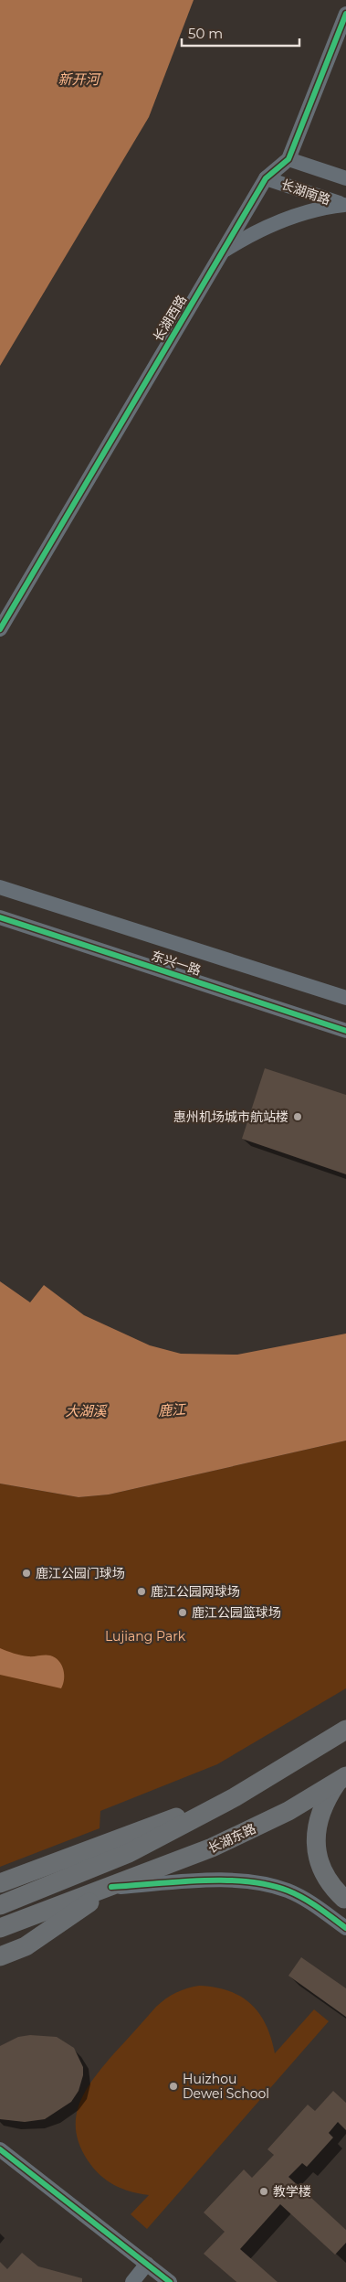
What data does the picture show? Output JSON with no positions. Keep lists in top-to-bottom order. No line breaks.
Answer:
{"streets":{"main road":["长湖东路"],"street":["长湖南路","长湖西路","东兴一路"]},"crossings":[["长湖南路","长湖西路"]],"water":["新开河","鹿江","大湖溪"],"parks":["Lujiang Park"],"places":["惠州机场城市航站楼","鹿江公园门球场","鹿江公园网球场","鹿江公园篮球场","Huizhou Dewei School","教学楼"],"scale_bar":"50 m"}
